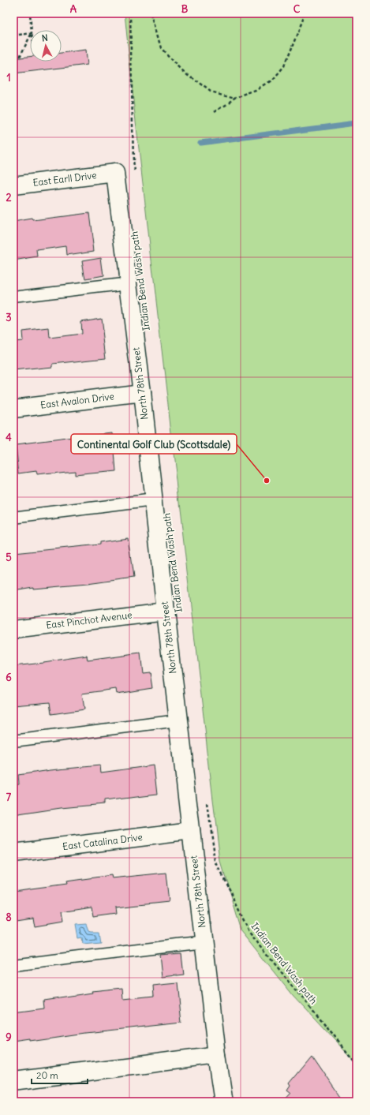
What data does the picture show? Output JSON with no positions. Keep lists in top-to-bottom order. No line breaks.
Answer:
{"streets":{"street":["East Earll Drive","North 78th Street","East Avalon Drive","East Pinchot Avenue","East Catalina Drive"],"path":["Indian Bend Wash path"]},"crossings":[["East Earll Drive","North 78th Street"],["North 78th Street","East Avalon Drive"],["North 78th Street","East Pinchot Avenue"],["North 78th Street","East Catalina Drive"]],"places":["Continental Golf Club (Scottsdale)"],"scale_bar":"20 m","north":"top","grid":{"columns":["A","B","C"],"rows":["1","2","3","4","5","6","7","8","9"]}}
